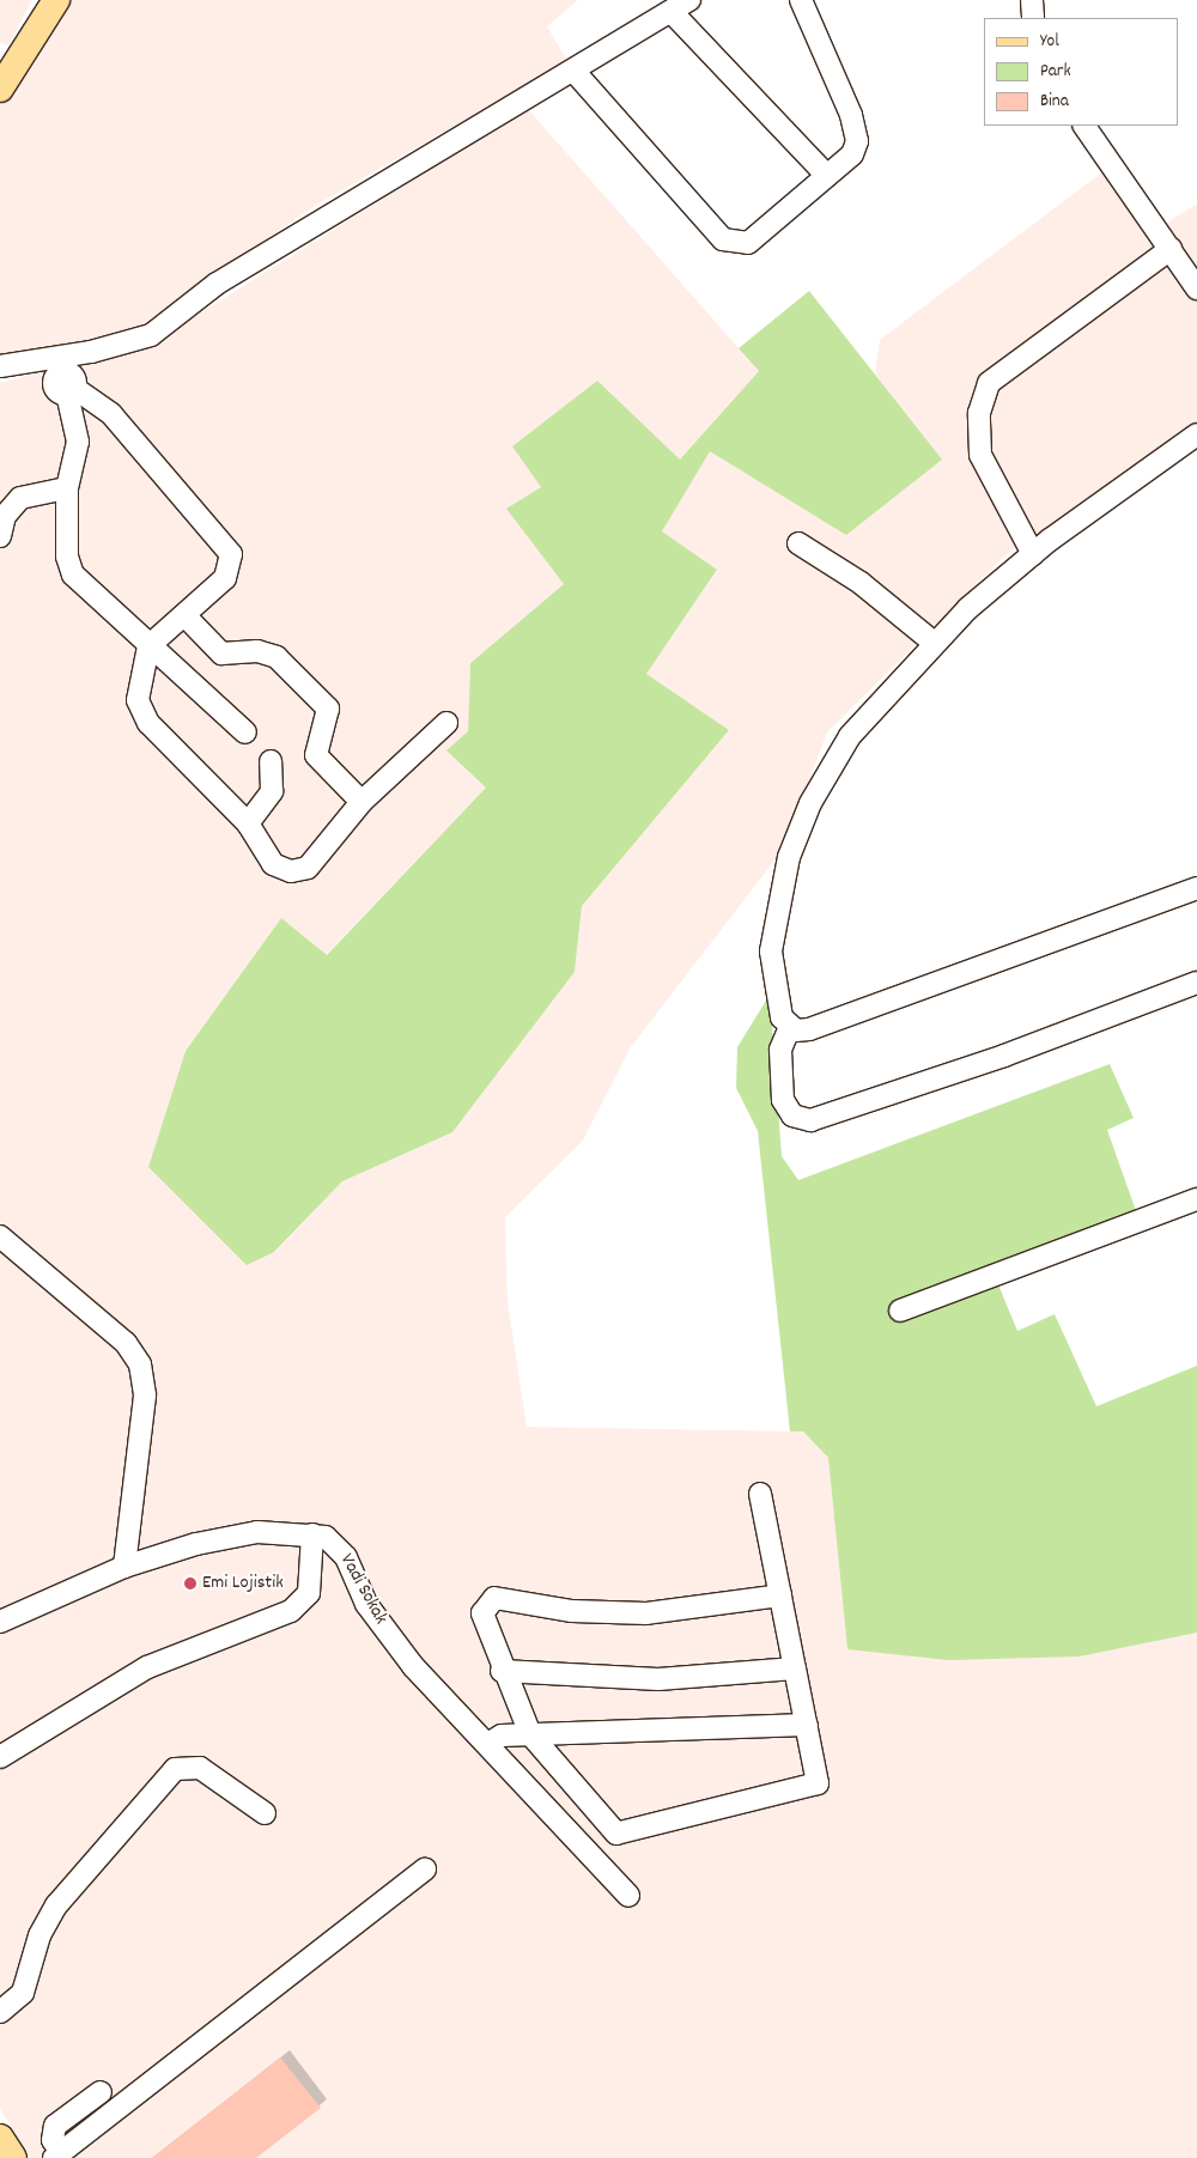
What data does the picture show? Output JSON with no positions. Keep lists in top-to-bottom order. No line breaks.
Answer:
{"streets":{"street":["Vadi Sokak"]},"places":["Emi Lojistik"],"legend":["Yol","Park","Bina"]}
